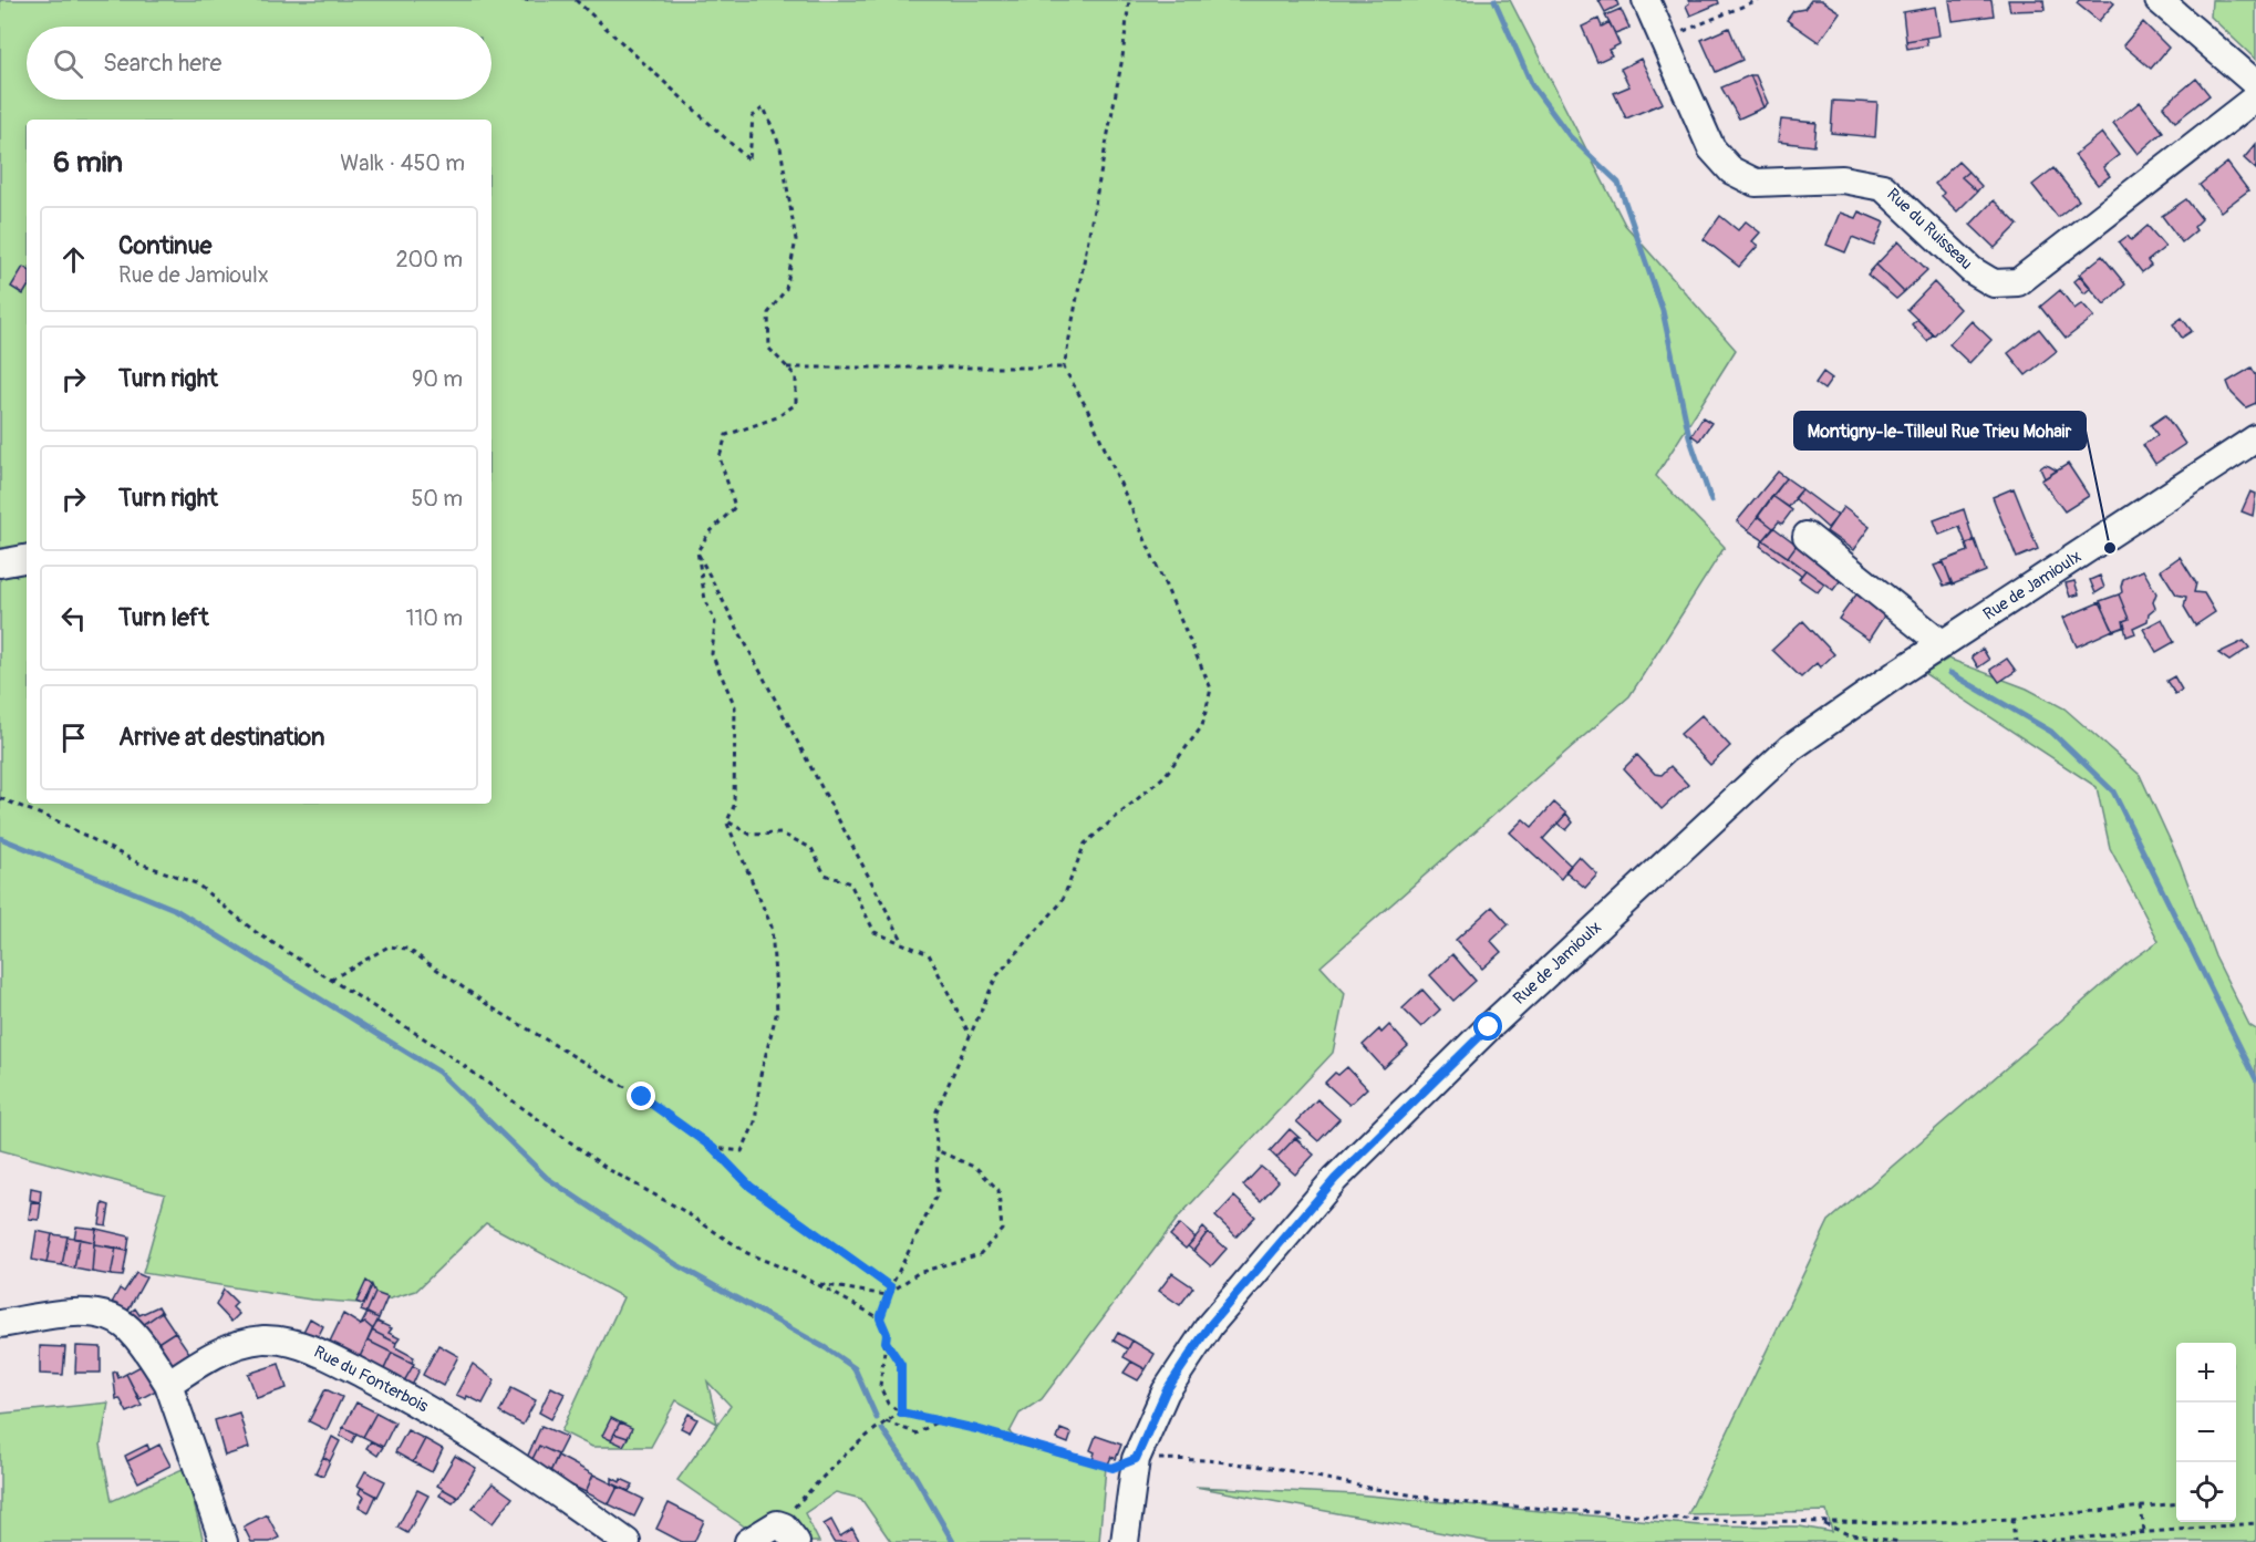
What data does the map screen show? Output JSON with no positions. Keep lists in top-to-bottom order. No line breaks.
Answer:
{"streets":{"street":["Rue du Ruisseau","Rue de Jamioulx","Rue du Fonterbois"]},"places":["Montigny-le-Tilleul Rue Trieu Mohair"],"page":{"search":"Search here","heading":["6 min","Walk · 450 m"],"list":[["Continue","Rue de Jamioulx","200 m"],["Turn right","90 m"],["Turn right","50 m"],["Turn left","110 m"],"Arrive at destination"],"map_buttons":["+","−"]}}
